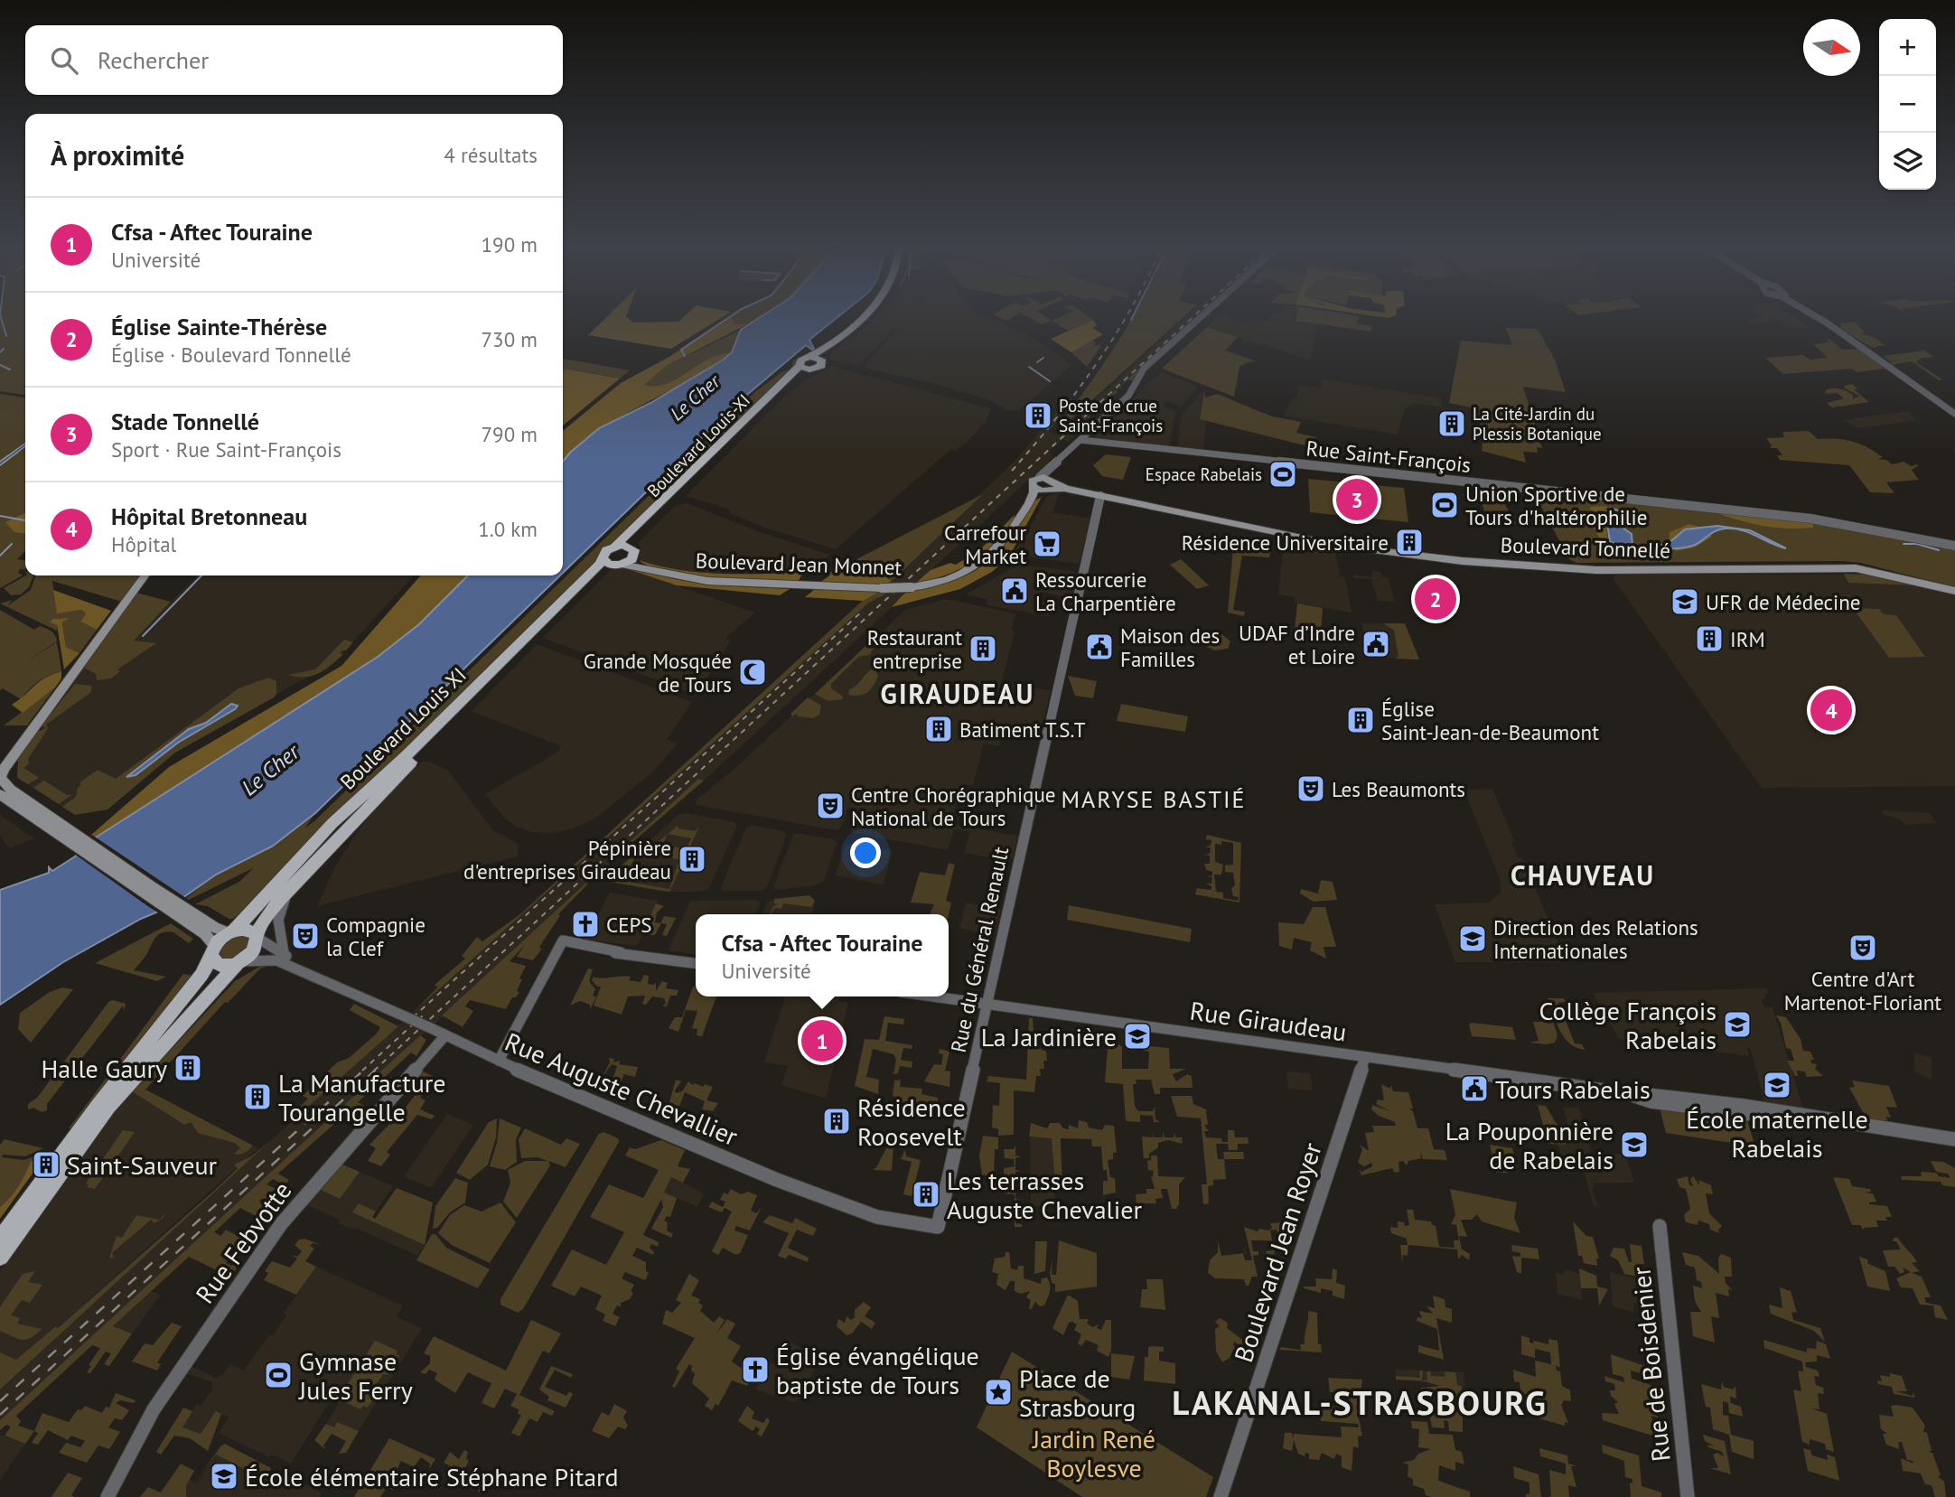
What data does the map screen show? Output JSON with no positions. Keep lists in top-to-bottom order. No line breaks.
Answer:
{"streets":{"main road":["Boulevard Louis-XI","Boulevard Tonnellé","Boulevard Jean Monnet","Boulevard Louis XI"],"street":["Rue Saint-François","Rue du Général Renault","Rue Giraudeau","Rue Auguste Chevallier","Rue Febvotte","Boulevard Jean Royer","Rue de Boisdenier"]},"crossings":[["Boulevard Louis-XI","Boulevard Jean Monnet"],["Boulevard Louis-XI","Boulevard Louis XI"],["Boulevard Tonnellé","Boulevard Jean Monnet"],["Boulevard Tonnellé","Rue du Général Renault"],["Boulevard Jean Monnet","Boulevard Louis XI"],["Boulevard Louis XI","Rue Auguste Chevallier"],["Rue du Général Renault","Rue Giraudeau"],["Rue du Général Renault","Rue Auguste Chevallier"],["Rue Giraudeau","Boulevard Jean Royer"],["Rue Auguste Chevallier","Rue Febvotte"]],"districts":["GIRAUDEAU","MARYSE BASTIÉ","CHAUVEAU","LAKANAL-STRASBOURG"],"water":["Le Cher"],"parks":["Jardin René Boylesve"],"places":{"building":["Poste de crue Saint-François","La Cité-Jardin du Plessis Botanique","Résidence Universitaire","IRM","Restaurant entreprise","Église Saint-Jean-de-Beaumont","Batiment T.S.T","Pépinière d'entreprises Giraudeau","Halle Gaury","La Manufacture Tourangelle","Résidence Roosevelt","Saint-Sauveur","Les terrasses Auguste Chevalier"],"sports":["Espace Rabelais","Union Sportive de Tours d'haltérophilie","Gymnase Jules Ferry"],"supermarket":["Carrefour Market"],"public building":["Ressourcerie La Charpentière","UDAF d’Indre et Loire","Maison des Familles","Tours Rabelais"],"school or university":["UFR de Médecine","Direction des Relations Internationales","Collège François Rabelais","La Jardinière","École maternelle Rabelais","La Pouponnière de Rabelais","École élémentaire Stéphane Pitard"],"mosque":["Grande Mosquée de Tours"],"theatre":["Les Beaumonts","Centre Chorégraphique National de Tours","Compagnie la Clef","Centre d'Art Martenot-Floriant"],"church":["CEPS","Église évangélique baptiste de Tours"],"place":["Place de Strasbourg"]},"north":"right","page":{"map_buttons":["+","−"],"search":"Rechercher","heading":["À proximité","4 résultats"],"list":[{"mark":"1","name":"Cfsa - Aftec Touraine","note":"Université","value":"190 m"},{"mark":"2","name":"Église Sainte-Thérèse","note":"Église · Boulevard Tonnellé","value":"730 m"},{"mark":"3","name":"Stade Tonnellé","note":"Sport · Rue Saint-François","value":"790 m"},{"mark":"4","name":"Hôpital Bretonneau","note":"Hôpital","value":"1.0 km"}],"pins":["3","2","4","1"],"popup":["Cfsa - Aftec Touraine","Université"]}}
